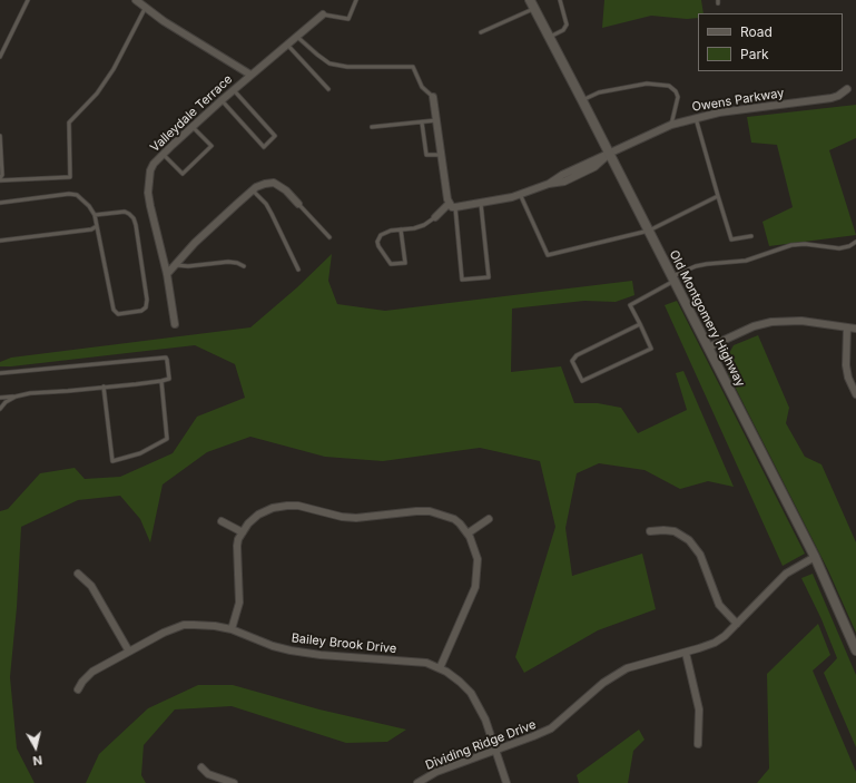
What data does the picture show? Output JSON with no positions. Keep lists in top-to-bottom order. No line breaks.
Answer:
{"streets":{"street":["Owens Parkway","Valleydale Terrace","Old Montgomery Highway","Bailey Brook Drive","Dividing Ridge Drive"]},"crossings":[["Owens Parkway","Old Montgomery Highway"],["Old Montgomery Highway","Dividing Ridge Drive"],["Bailey Brook Drive","Dividing Ridge Drive"]],"legend":["Road","Park"],"north":"bottom"}
